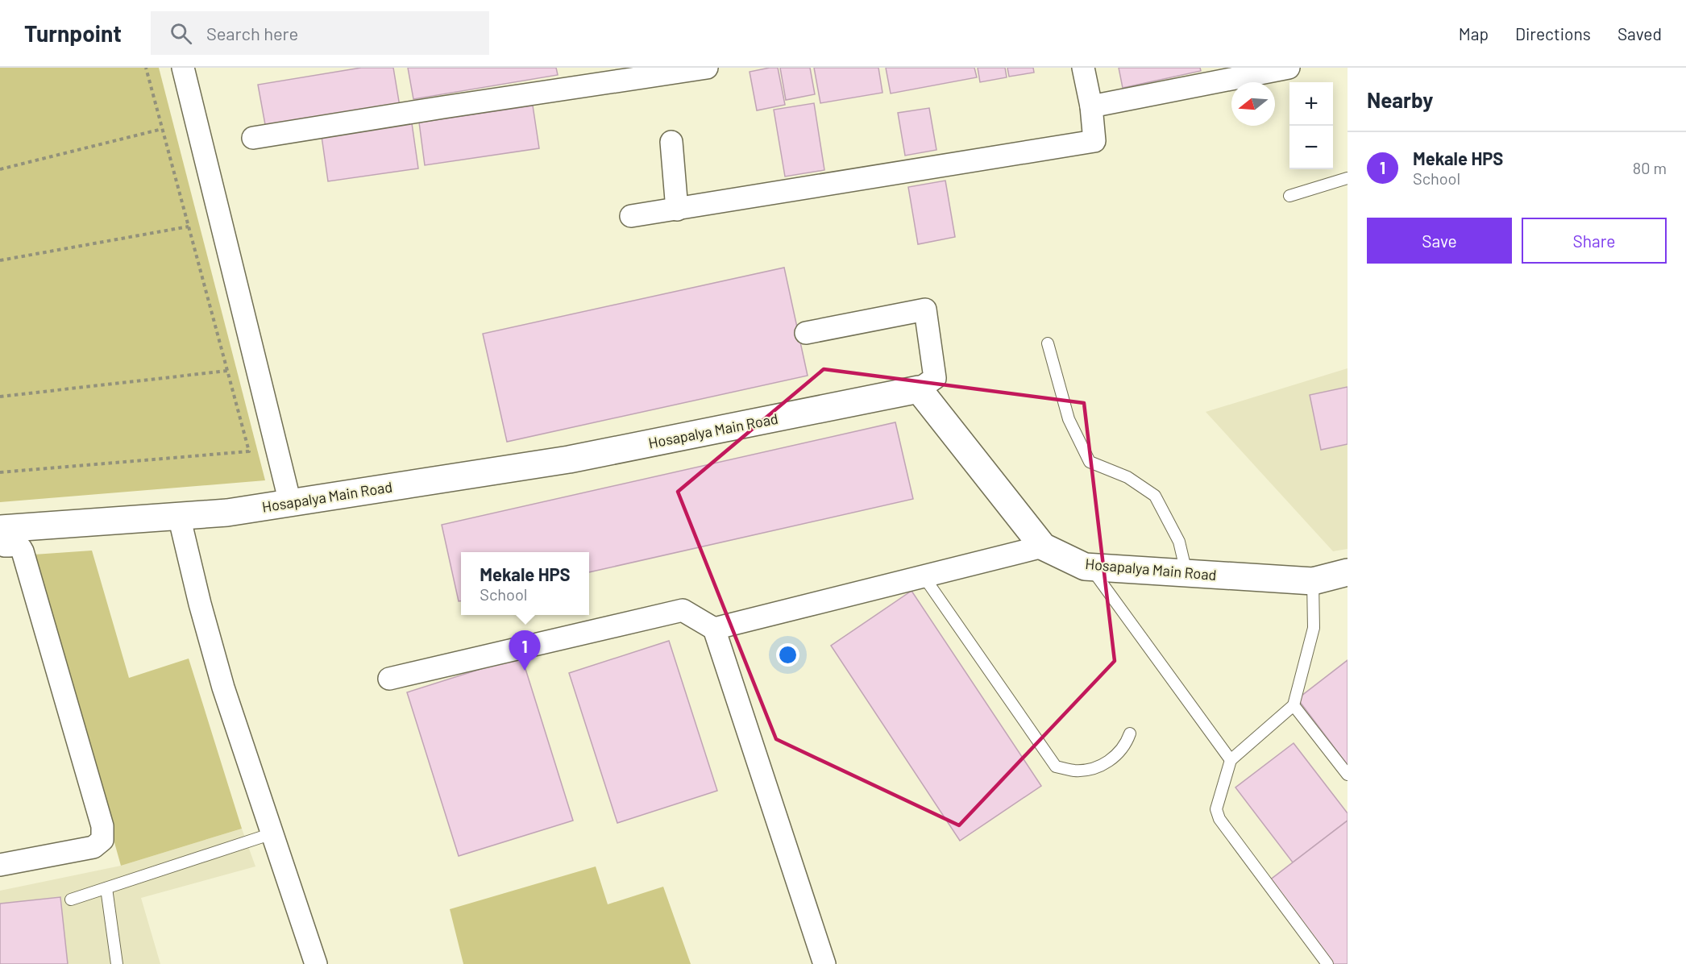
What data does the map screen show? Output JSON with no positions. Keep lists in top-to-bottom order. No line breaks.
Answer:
{"streets":{"street":["Hosapalya Main Road"]},"north":"left","page":{"header":"Turnpoint","search":"Search here","nav":["Map","Directions","Saved"],"heading":"Nearby","map_buttons":["+","−"],"list":[{"mark":"1","name":"Mekale HPS","note":"School","value":"80 m"}],"buttons":["Save","Share"],"popup":["Mekale HPS","School"],"pins":"1"}}
